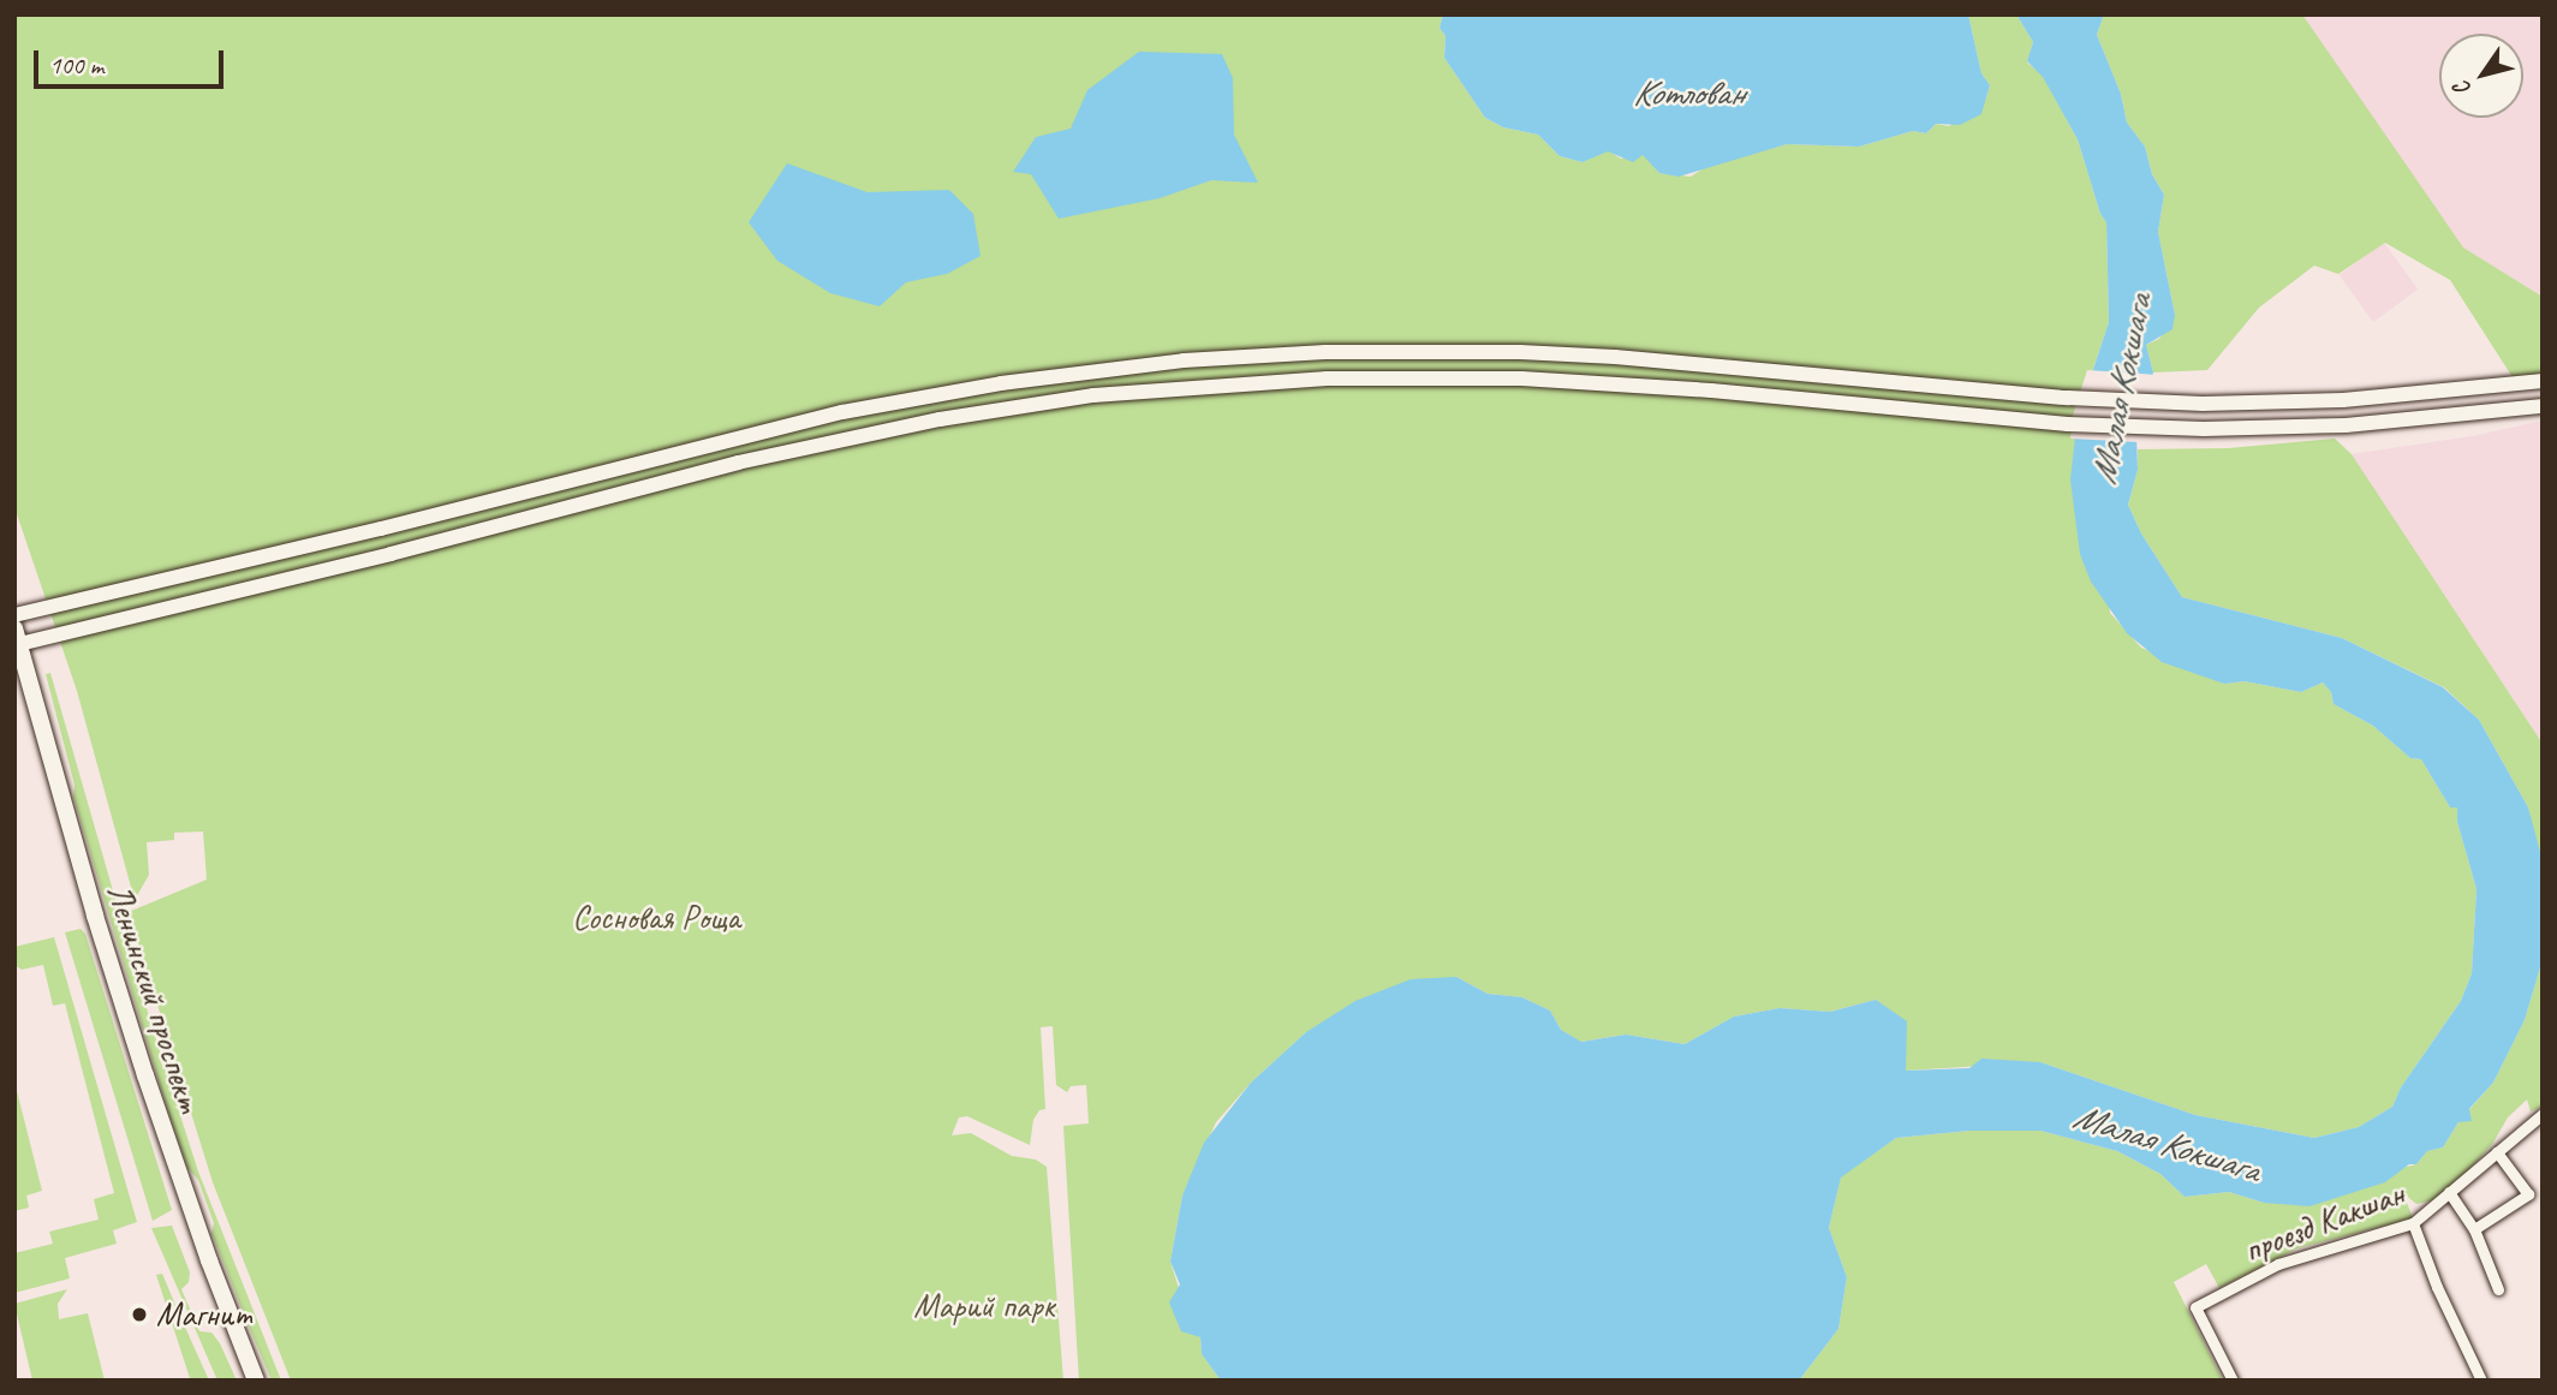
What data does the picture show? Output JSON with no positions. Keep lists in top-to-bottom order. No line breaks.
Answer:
{"streets":{"main road":["Ленинский проспект"],"street":["проезд Какшан"]},"water":["Котлован","Малая Кокшага"],"parks":["Сосновая Роща","Марий парк"],"places":["Магнит"],"scale_bar":"100 m","north":"bottom left"}
